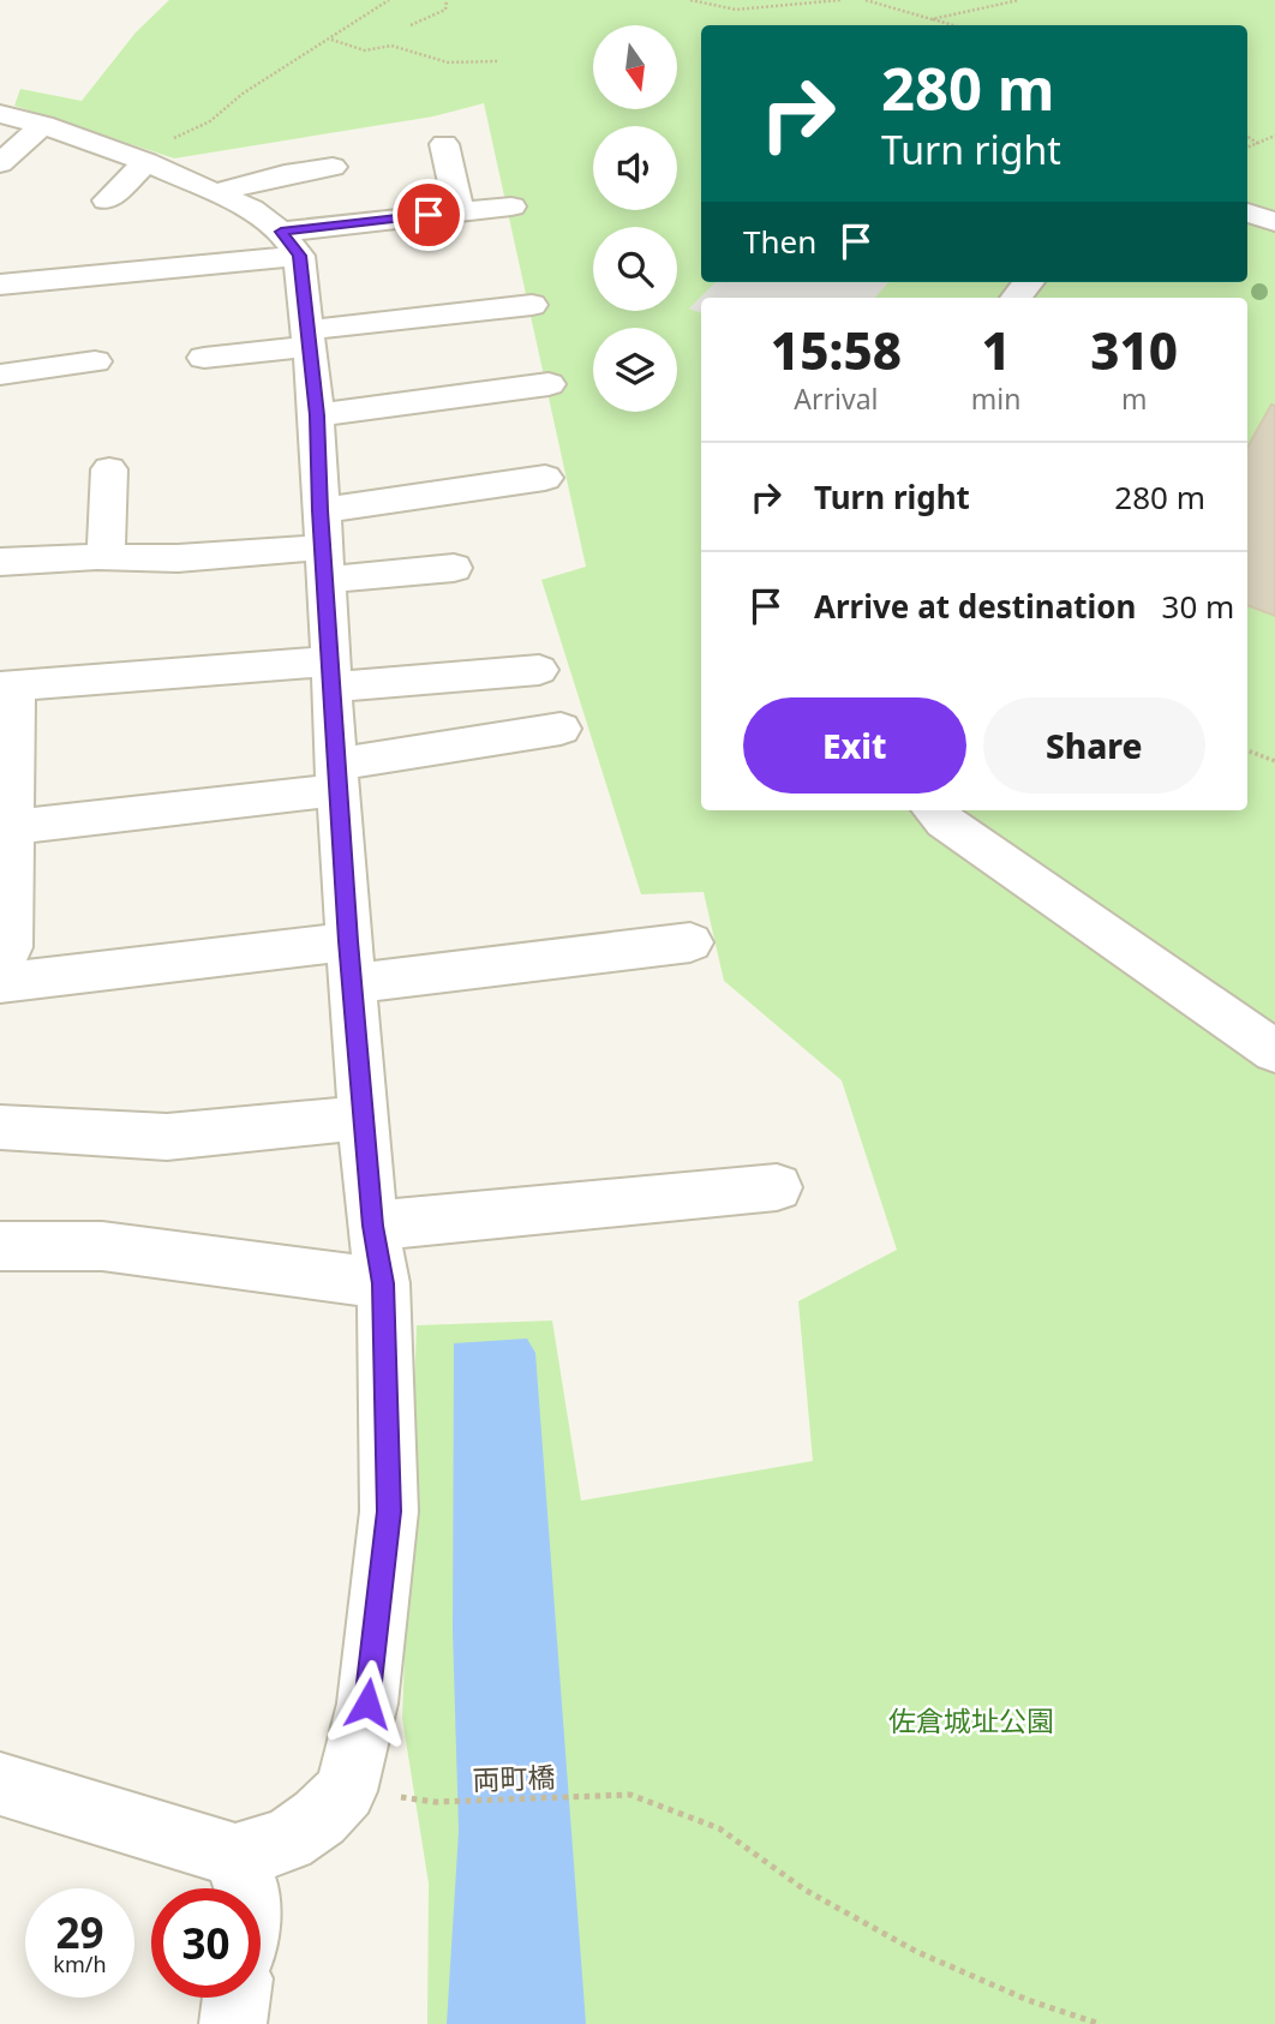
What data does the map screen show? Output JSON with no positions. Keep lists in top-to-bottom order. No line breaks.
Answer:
{"streets":{"path":["両町橋"]},"parks":["佐倉城址公園"],"north":"bottom","page":{"turn":["280 m","Turn right"],"then":"Then","eta":["15:58","Arrival","1","min","310","m"],"list":[{"name":"Turn right","value":"280 m"},{"name":"Arrive at destination","value":"30 m"}],"buttons":["Exit","Share"],"speed":"29 km/h","limit":"30"}}
